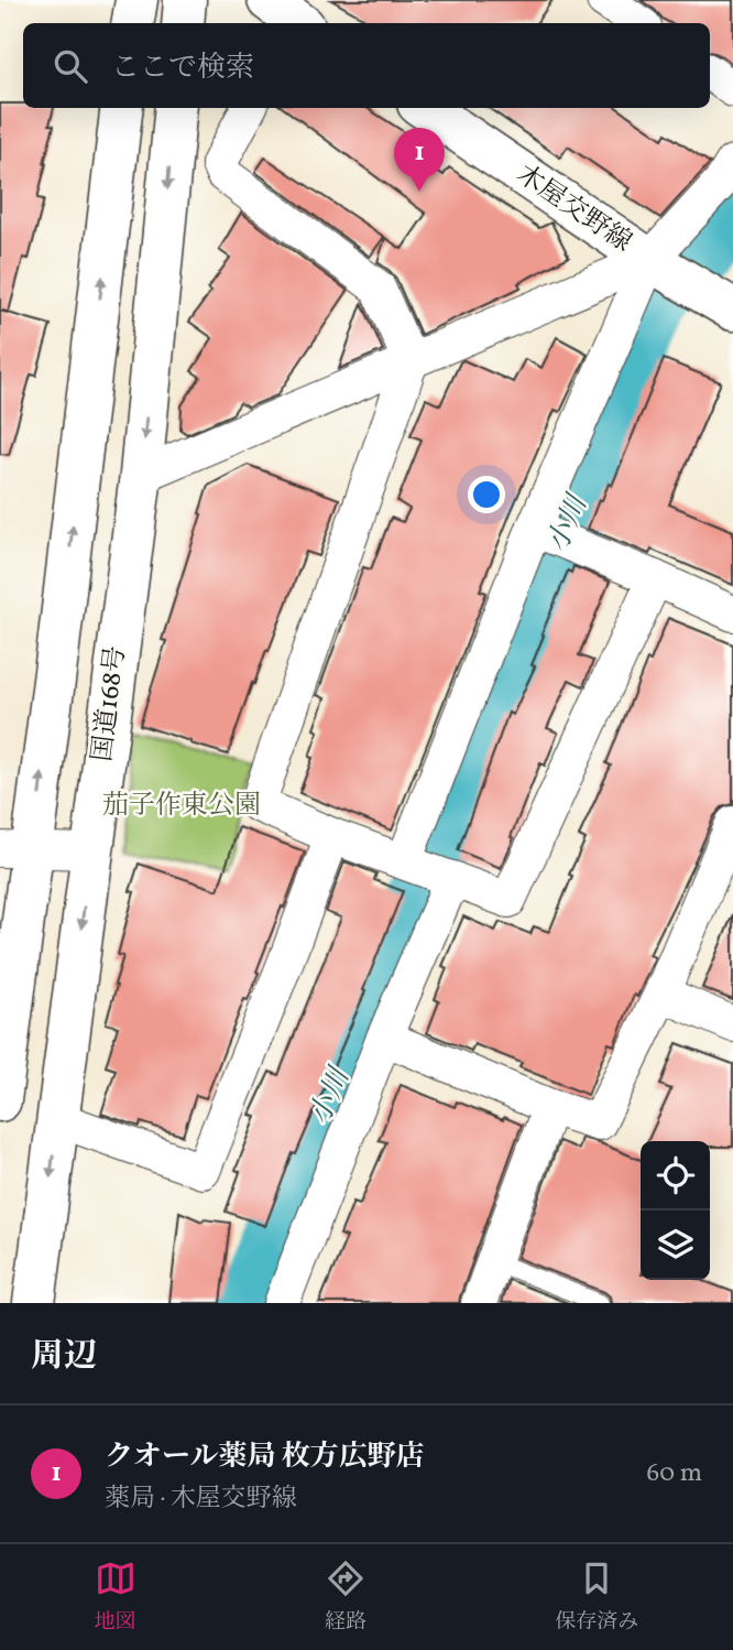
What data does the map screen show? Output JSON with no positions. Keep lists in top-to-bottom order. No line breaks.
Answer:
{"streets":{"main road":["木屋交野線","国道168号"]},"water":["小川"],"parks":["茄子作東公園"],"page":{"search":"ここで検索","pins":"1","heading":"周辺","list":[{"mark":"1","name":"クオール薬局 枚方広野店","note":"薬局 · 木屋交野線","value":"60 m"}],"nav":["地図","経路","保存済み"]}}
